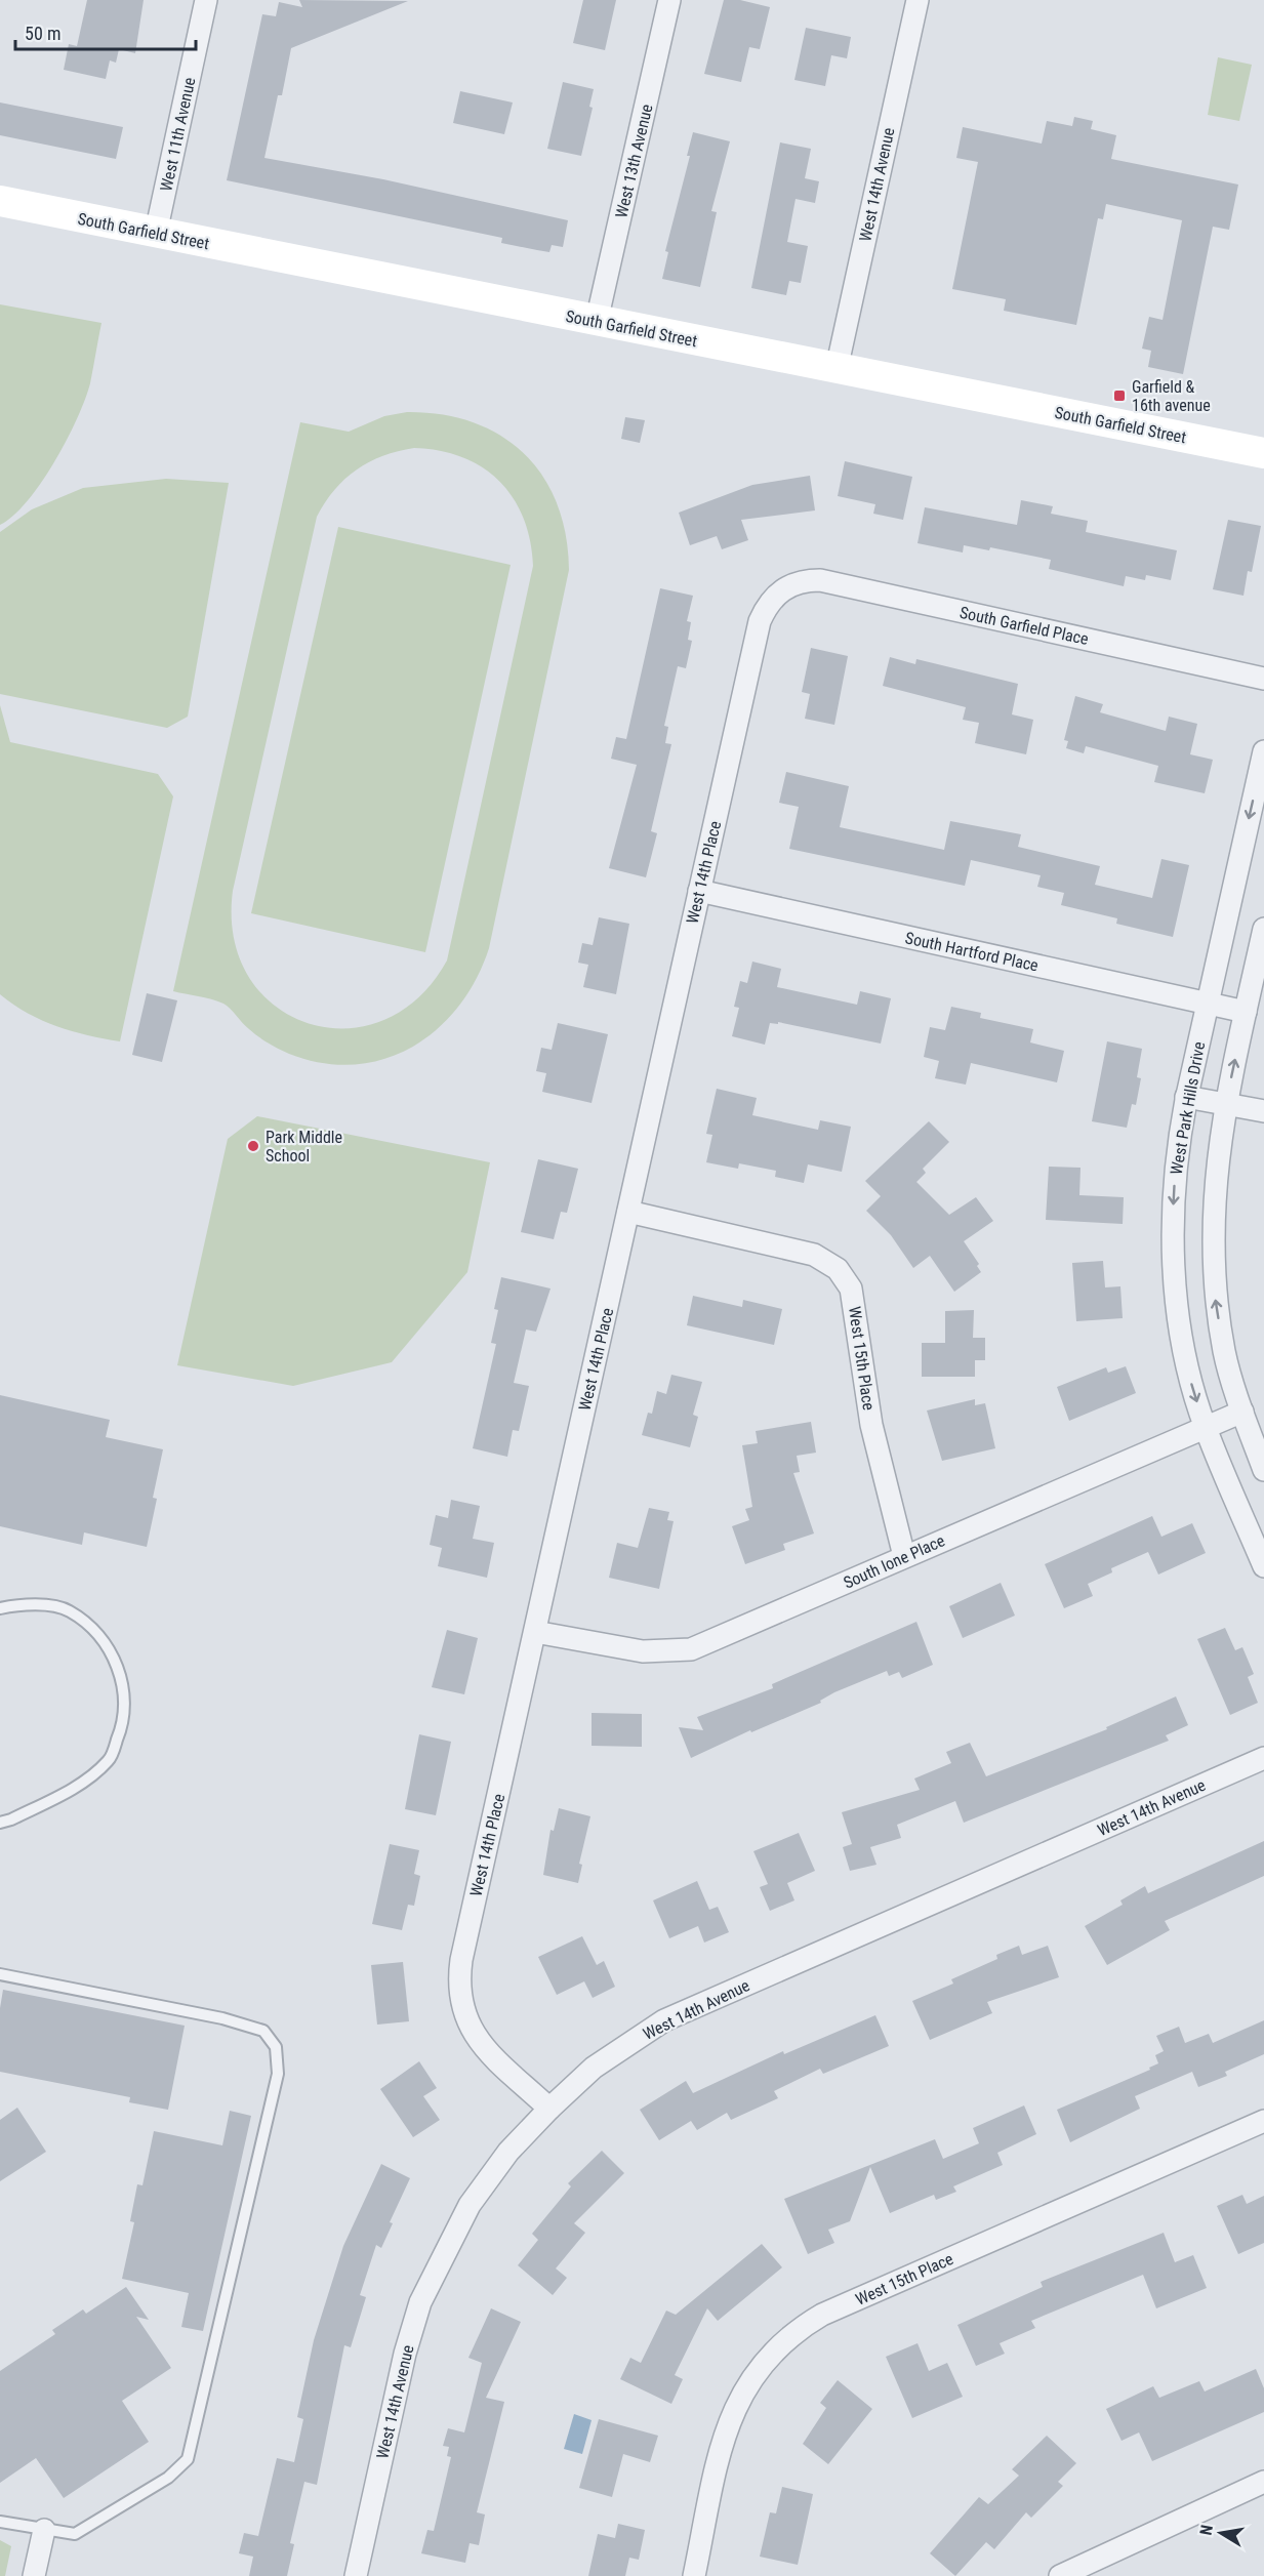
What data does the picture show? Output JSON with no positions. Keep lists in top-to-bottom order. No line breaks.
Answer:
{"streets":{"street":["West 11th Avenue","West 13th Avenue","West 14th Avenue","South Garfield Street","South Garfield Place","West 14th Place","South Hartford Place","West Park Hills Drive","West 15th Place","South Ione Place"]},"crossings":[["West 11th Avenue","South Garfield Street"],["West 13th Avenue","South Garfield Street"],["West 14th Avenue","South Garfield Street"],["West 14th Avenue","West 14th Place"],["South Garfield Place","West 14th Place"],["West 14th Place","South Hartford Place"],["West 14th Place","West 15th Place"],["West 14th Place","South Ione Place"],["South Hartford Place","West Park Hills Drive"],["West Park Hills Drive","South Ione Place"],["West 15th Place","South Ione Place"]],"places":{"transit":["Garfield & 16th avenue"],"other":["Park Middle School"]},"scale_bar":"50 m","north":"left"}
